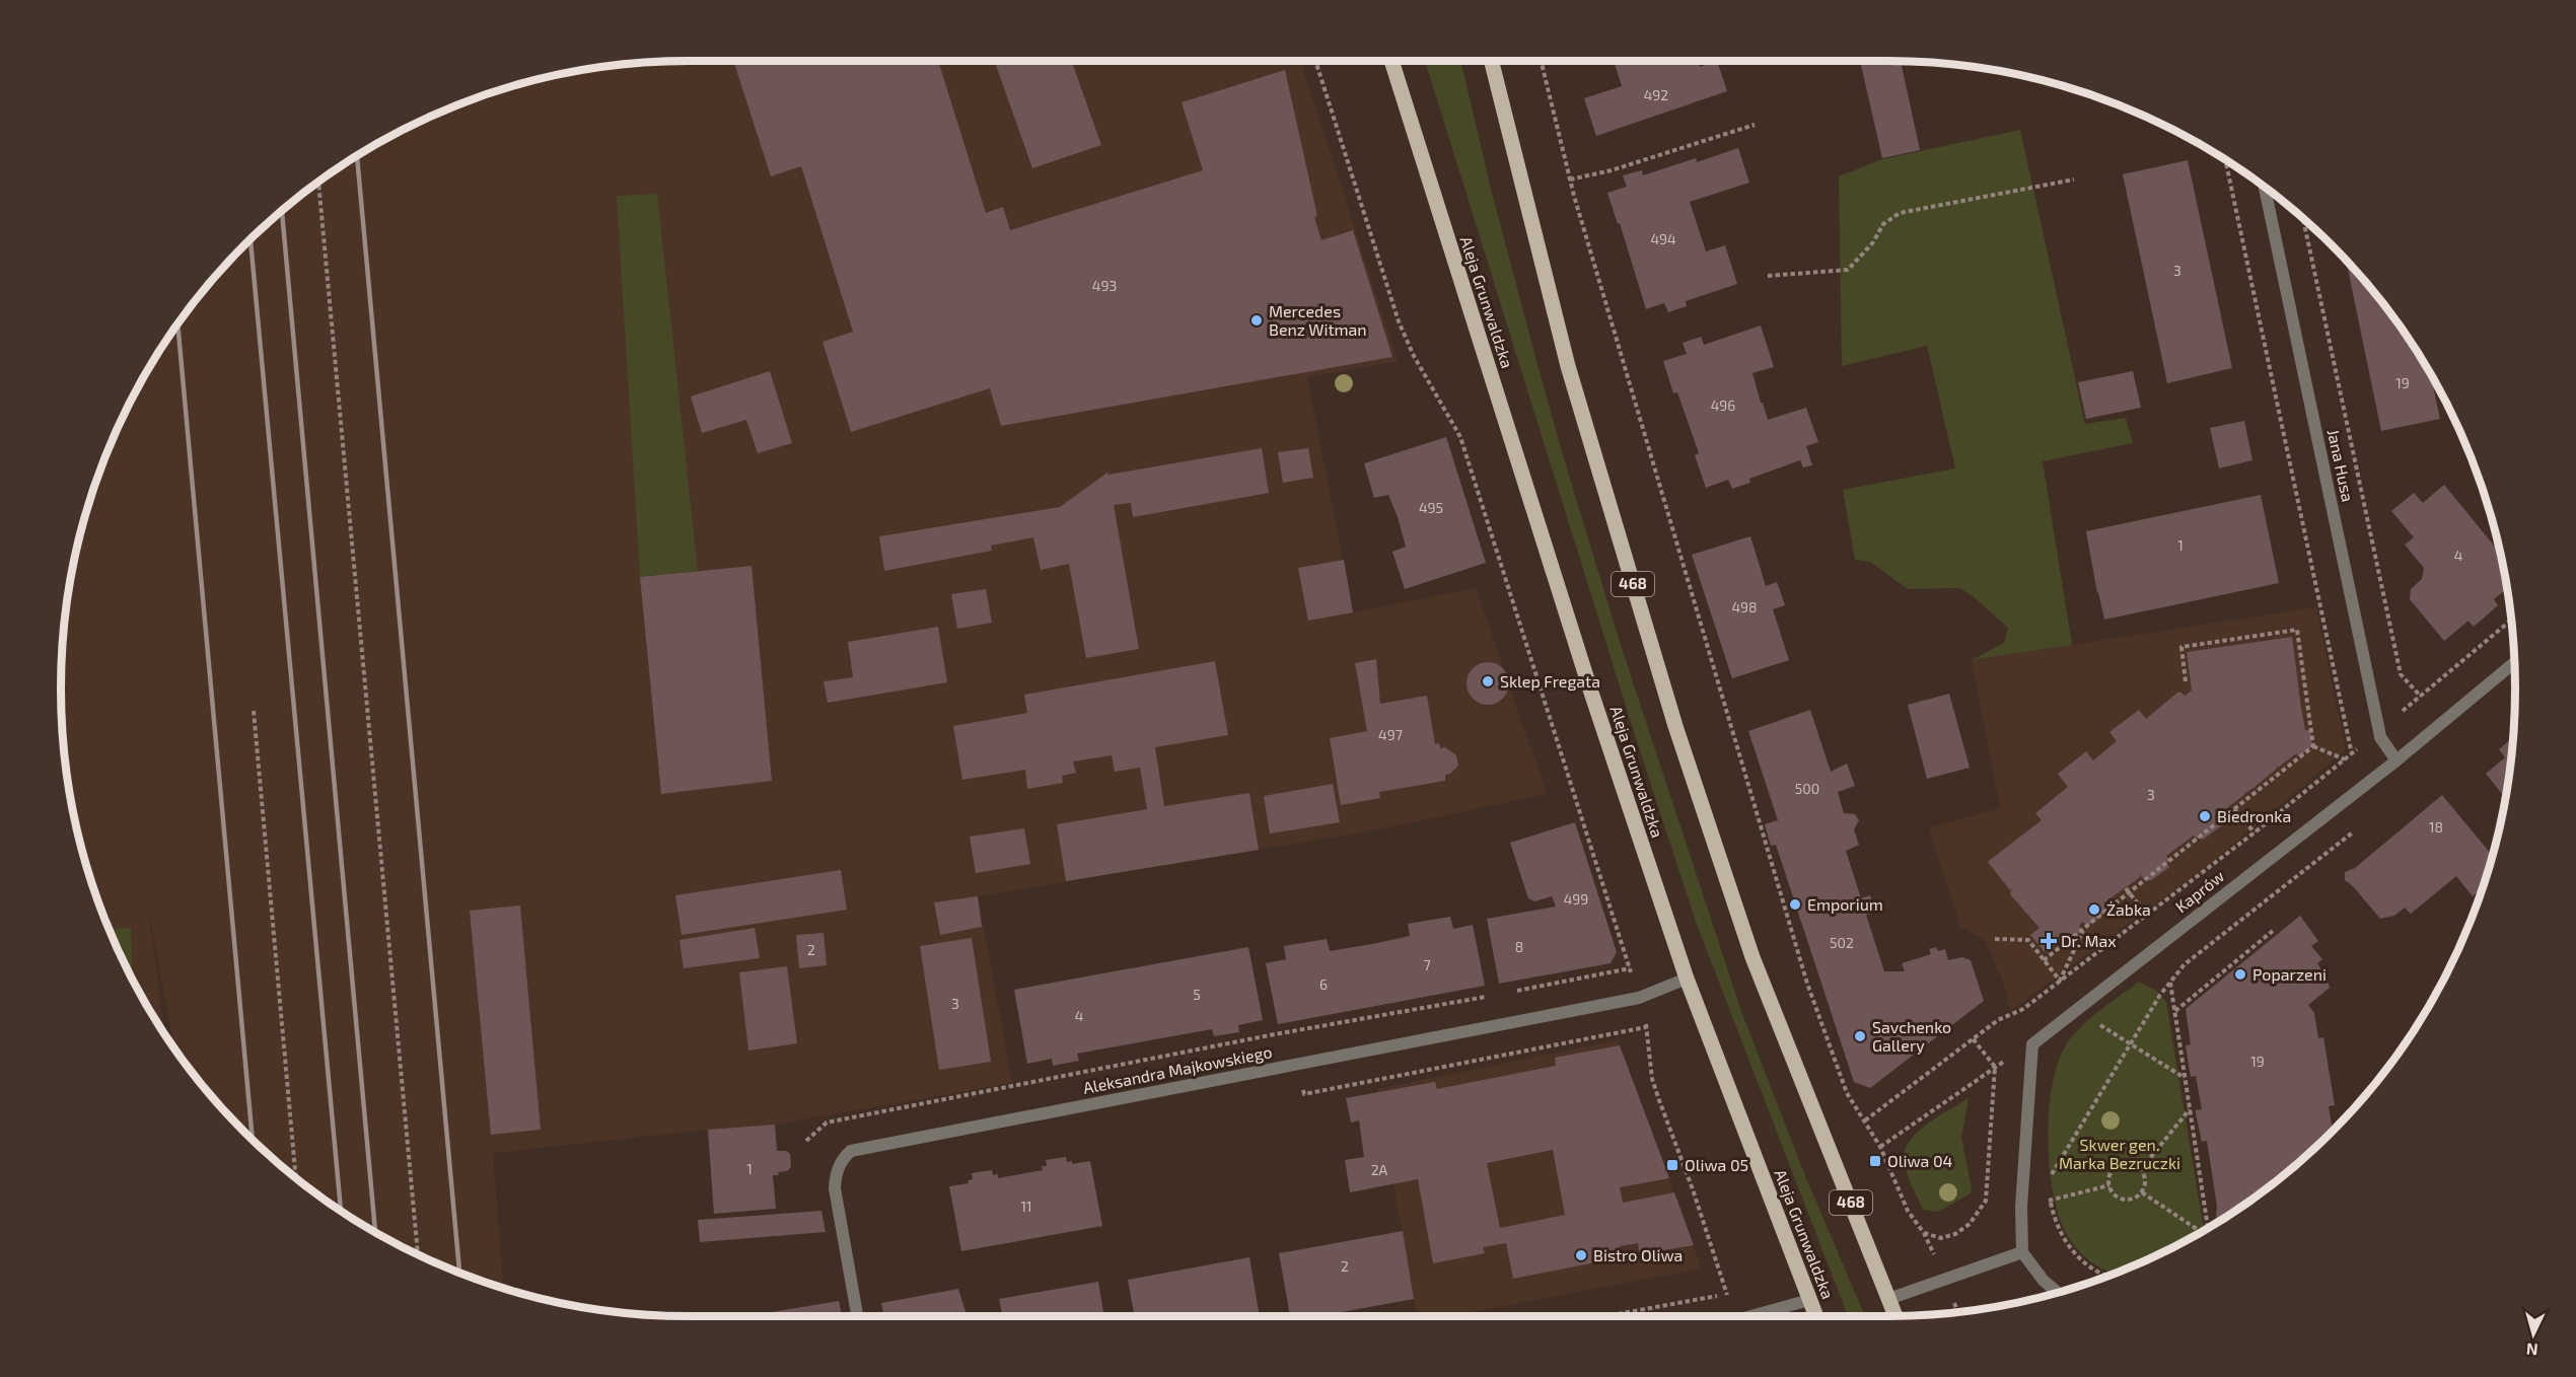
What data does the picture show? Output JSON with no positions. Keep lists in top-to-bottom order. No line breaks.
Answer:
{"streets":{"main road":["Aleja Grunwaldzka","468"],"street":["Jana Husa","Kaprów","Aleksandra Majkowskiego"]},"crossings":[["Aleja Grunwaldzka","Aleksandra Majkowskiego"],["Jana Husa","Kaprów"]],"parks":["Skwer gen. Marka Bezruczki"],"places":{"other":["Mercedes Benz Witman","Sklep Fregata","Biedronka","Emporium","Żabka","Poparzeni","Savchenko Gallery","Bistro Oliwa"],"health":["Dr. Max"],"transit":["Oliwa 04","Oliwa 05"]},"house_numbers":["492","494","3","493","19","496","495","1","4","498","497","500","3","18","499","502","8","2","7","6","5","3","4","19","1","2A","11","2"],"north":"bottom"}
